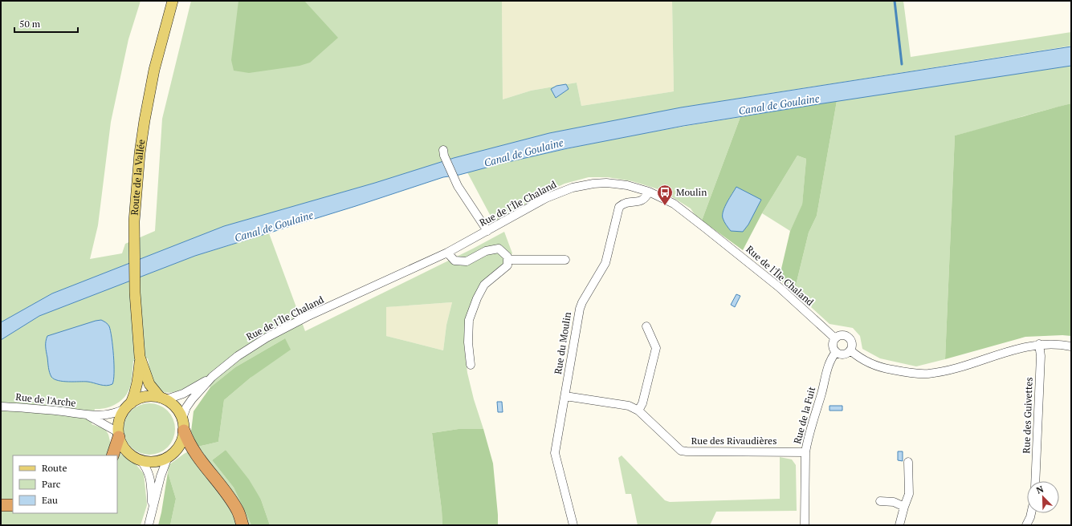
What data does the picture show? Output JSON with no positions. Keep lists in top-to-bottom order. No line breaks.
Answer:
{"streets":{"main road":["Route de la Vallée"],"street":["Rue de l'Île Chaland","Rue du Moulin","Rue de l'Arche","Rue de la Fuit","Rue des Guivettes","Rue des Rivaudières"]},"crossings":[["Rue de l'Île Chaland","Rue du Moulin"],["Rue de l'Île Chaland","Rue de l'Arche"],["Rue de l'Île Chaland","Rue de la Fuit"],["Rue du Moulin","Rue des Rivaudières"],["Rue de la Fuit","Rue des Rivaudières"]],"water":["Canal de Goulaine"],"places":{"bus stop":["Moulin"]},"legend":["Route","Parc","Eau"],"scale_bar":"50 m","north":"top left"}
